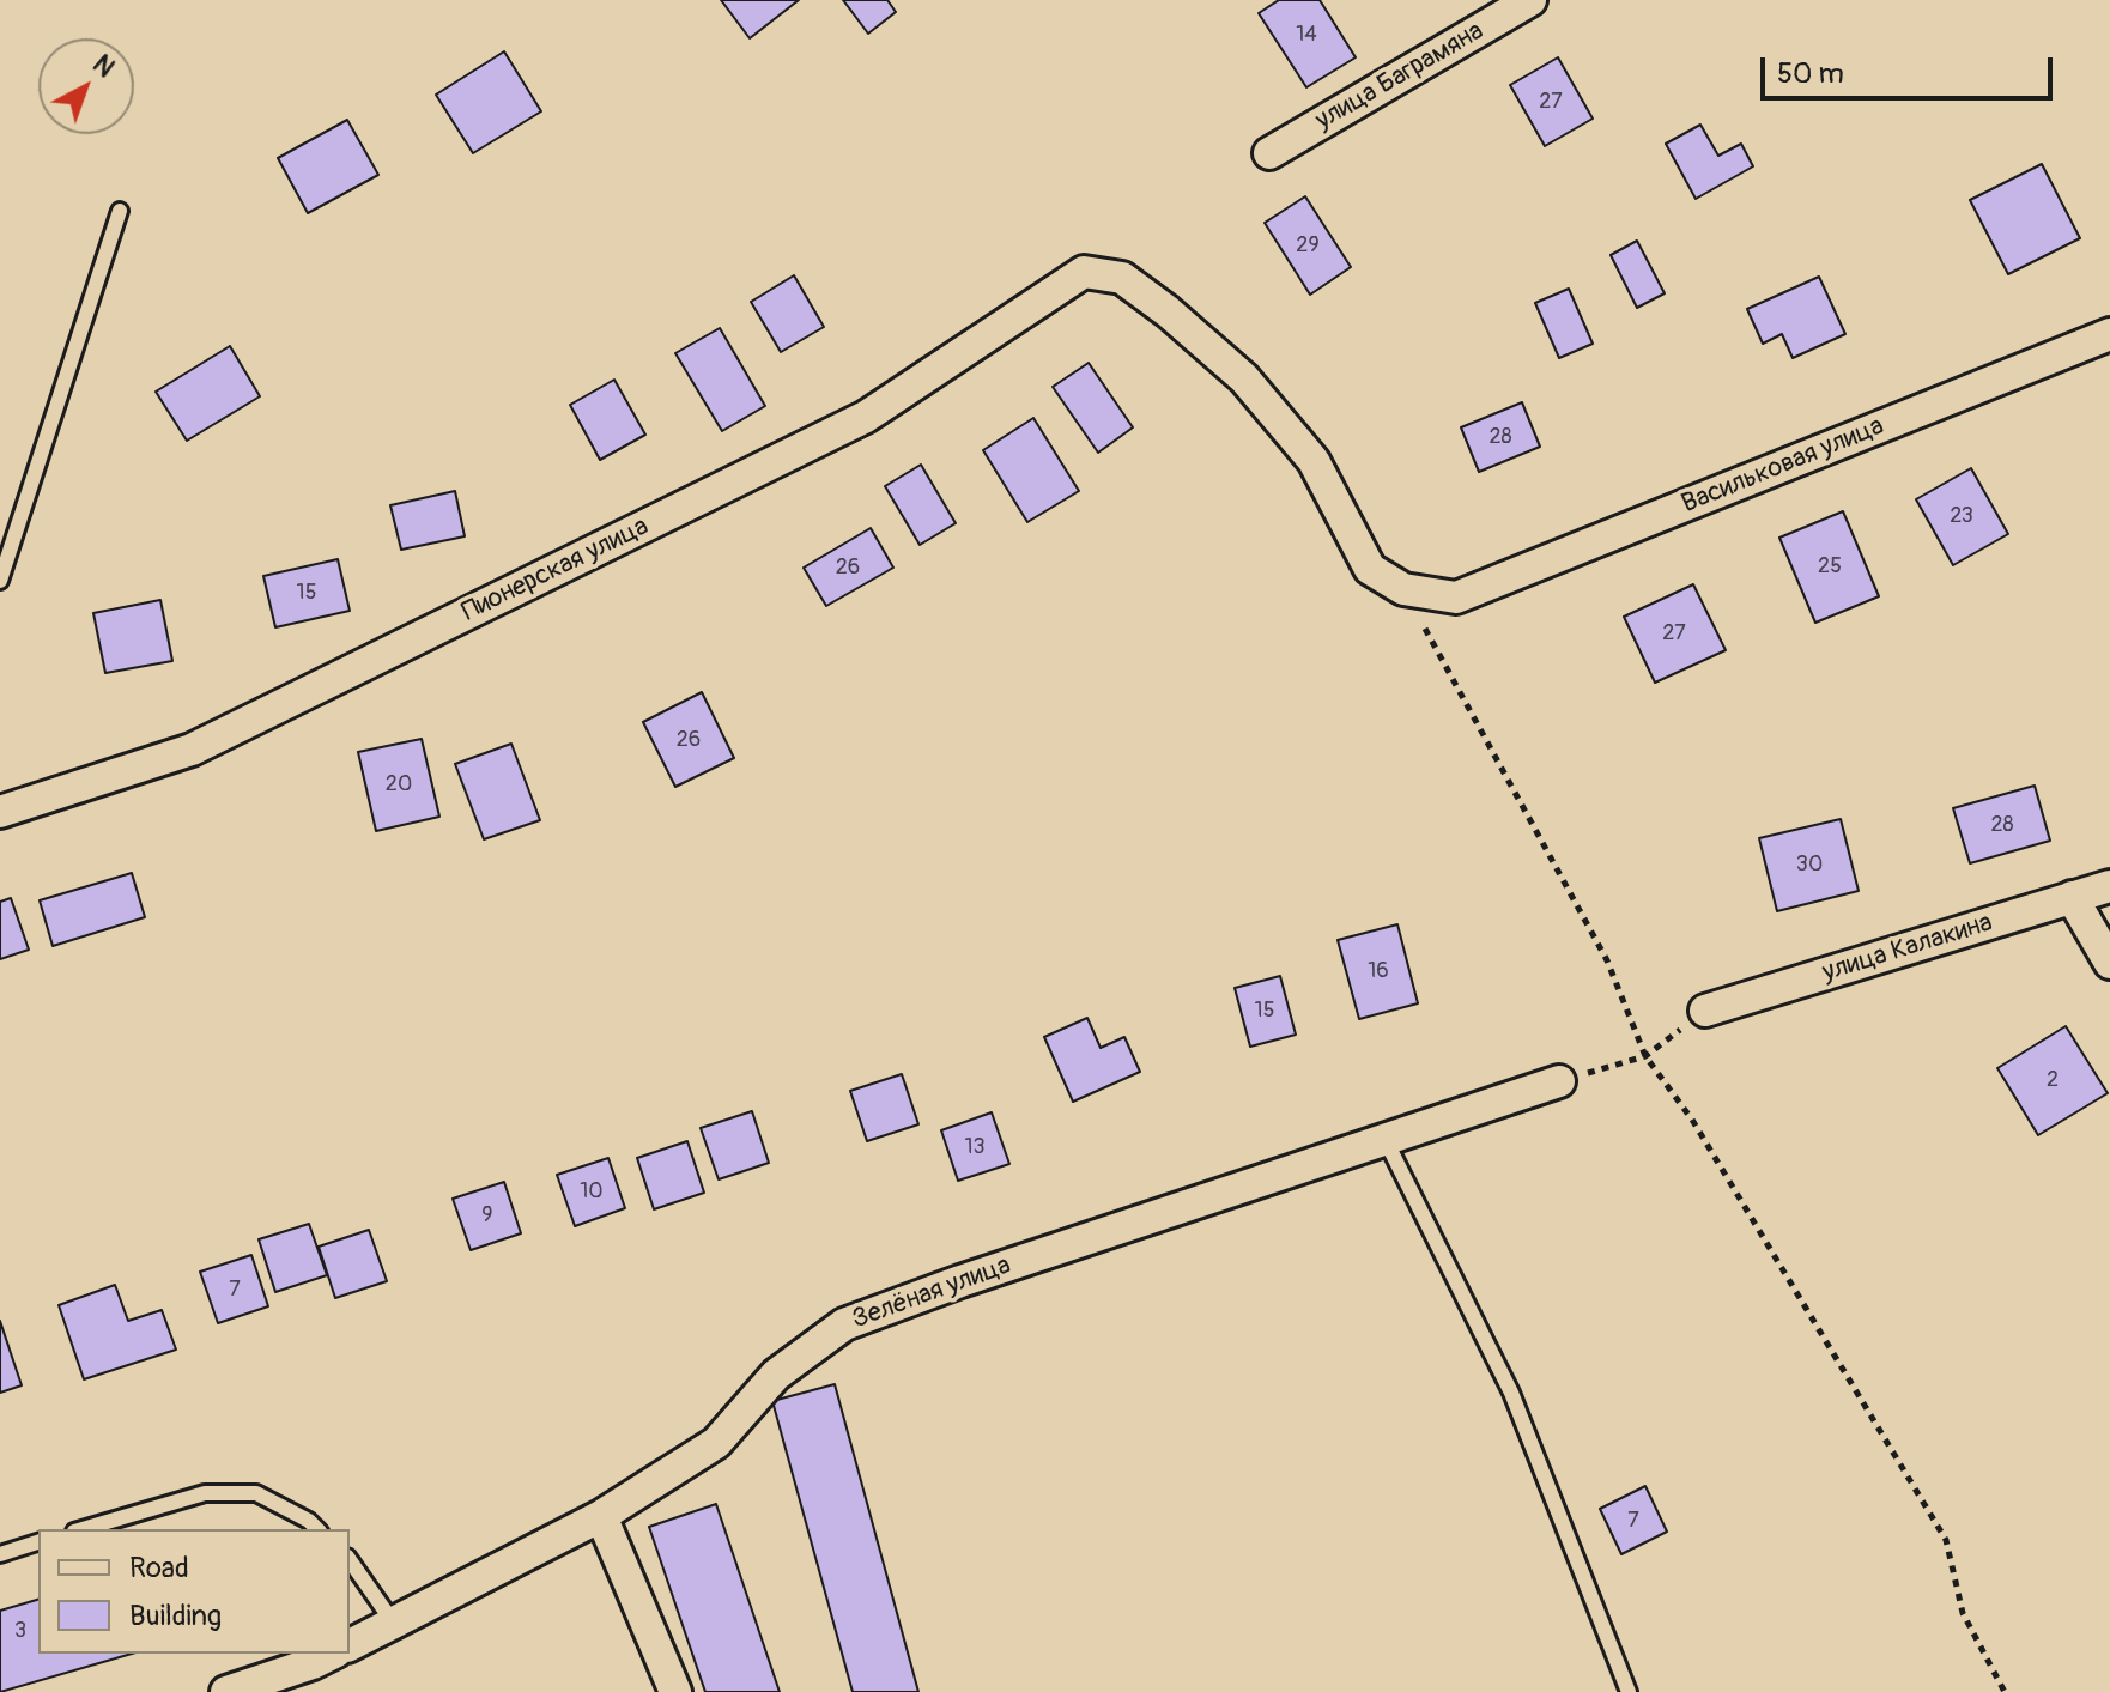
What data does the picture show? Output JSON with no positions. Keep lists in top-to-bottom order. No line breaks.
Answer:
{"streets":{"street":["улица Баграмяна","Васильковая улица","Пионерская улица","улица Калакина","Зелёная улица"]},"crossings":[["Васильковая улица","Пионерская улица"]],"house_numbers":["14","27","29","28","23","25","26","15","27","26","20","28","30","16","15","2","13","10","9","7","7","3"],"legend":["Road","Building"],"scale_bar":"50 m","north":"top right"}
